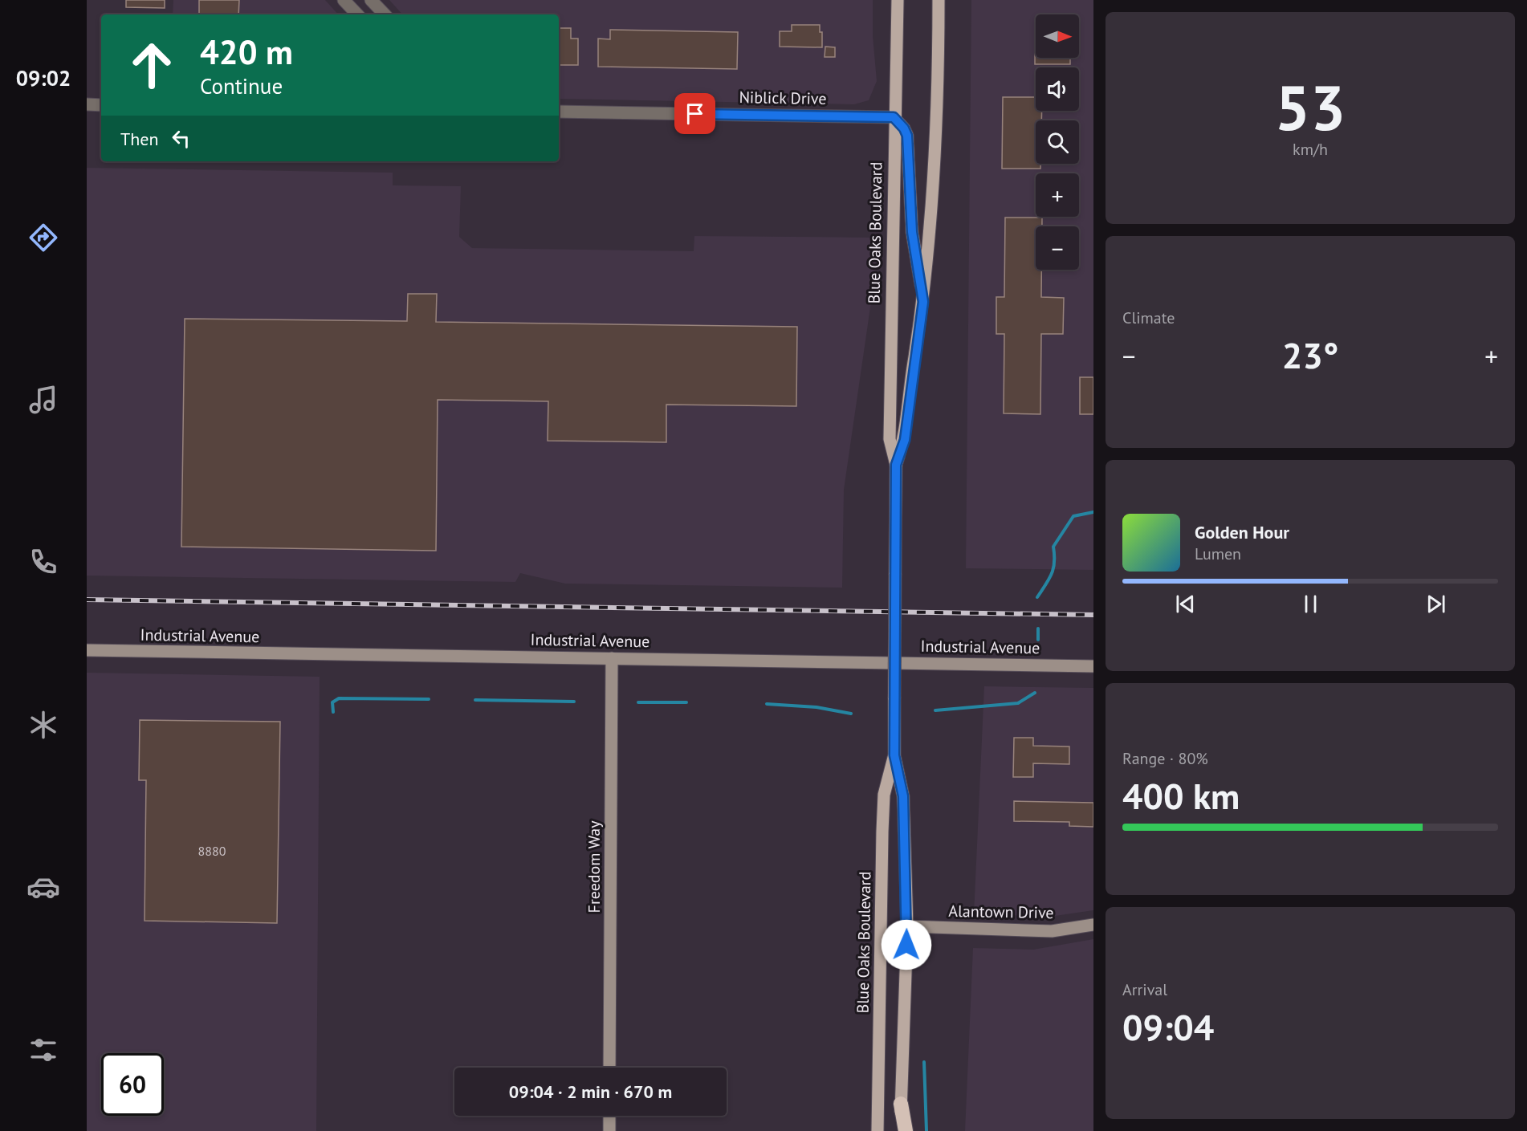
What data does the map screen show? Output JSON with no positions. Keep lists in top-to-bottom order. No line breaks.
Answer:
{"streets":{"main road":["Blue Oaks Boulevard"],"street":["Niblick Drive","Industrial Avenue","Freedom Way","Alantown Drive"]},"crossings":[["Niblick Drive","Blue Oaks Boulevard"],["Blue Oaks Boulevard","Alantown Drive"],["Industrial Avenue","Freedom Way"]],"house_numbers":["8880"],"north":"right","page":{"tabs":"09:02","tile":[["53","km/h"],"Climate",["Range · 80%","400 km"],["Arrival","09:04"]],"map_buttons":["+","−"],"turn":["420 m","Continue"],"then":"Then","heat":["−","23°","+"],"song":["Golden Hour","Lumen"],"limit":"60","trip":"09:04 · 2 min · 670 m"}}
